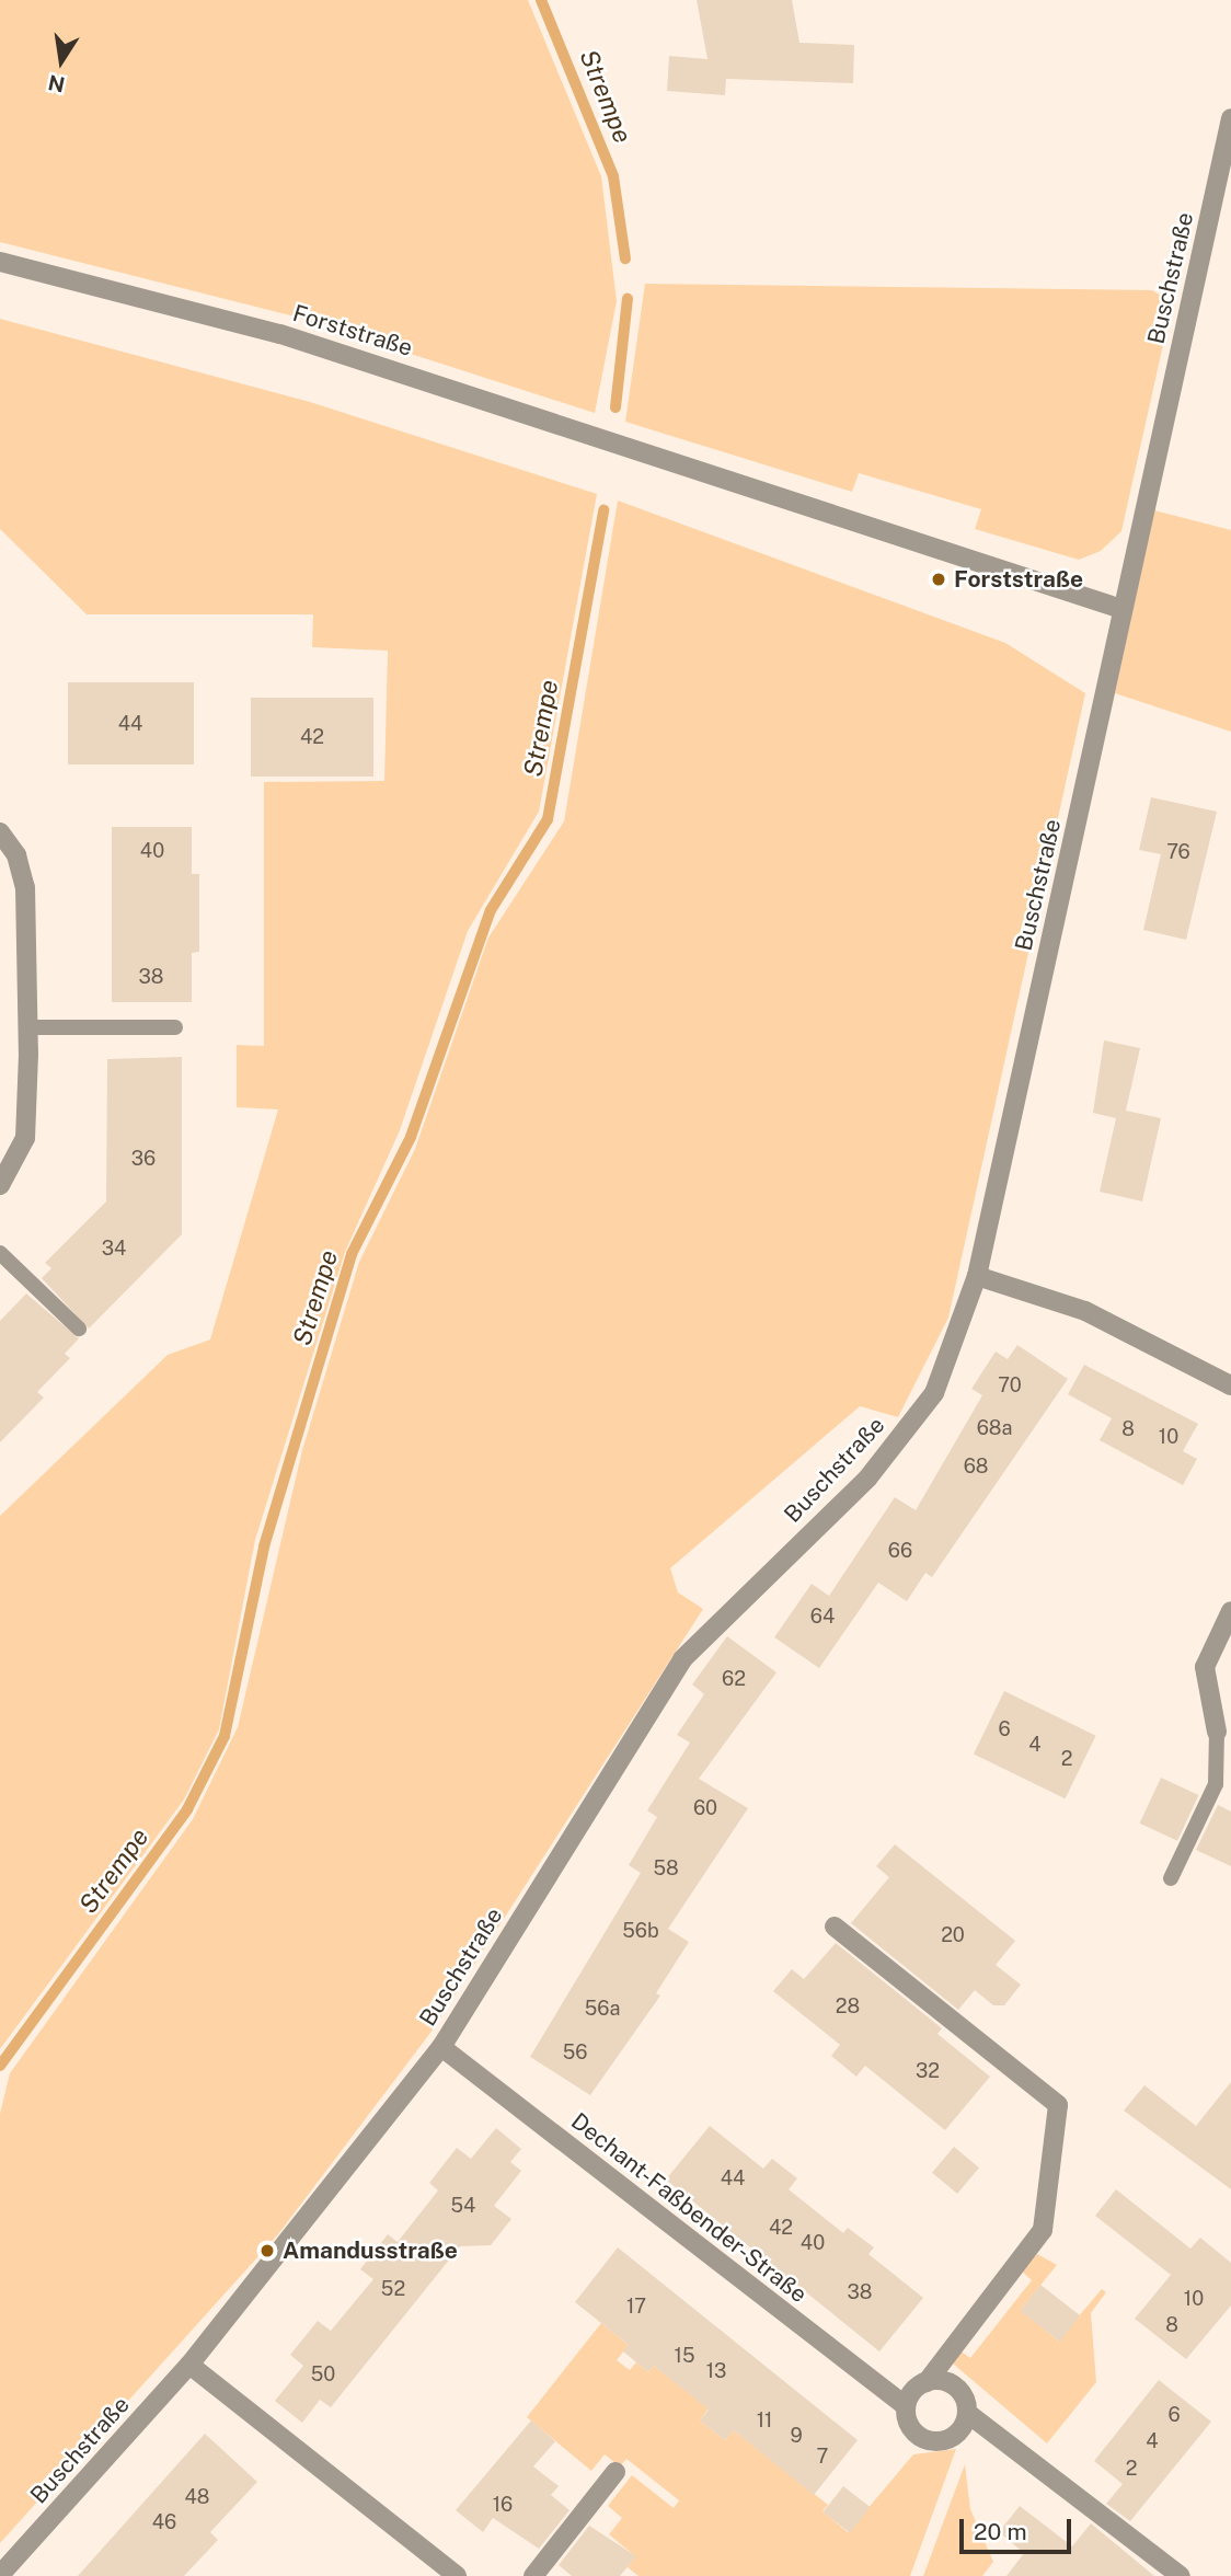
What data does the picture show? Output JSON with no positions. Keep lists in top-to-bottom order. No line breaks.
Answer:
{"streets":{"street":["Buschstraße","Forststraße","Dechant-Faßbender-Straße"]},"crossings":[["Buschstraße","Forststraße"],["Buschstraße","Dechant-Faßbender-Straße"]],"water":["Strempe"],"places":["Forststraße","Amandusstraße"],"house_numbers":["44","42","40","76","38","36","34","70","68a","8","10","68","66","64","62","6","4","2","60","58","56b","20","28","56a","56","32","44","54","42","40","52","38","10","17","8","15","13","50","6","11","9","4","7","2","48","16","46"],"scale_bar":"20 m","north":"bottom"}
